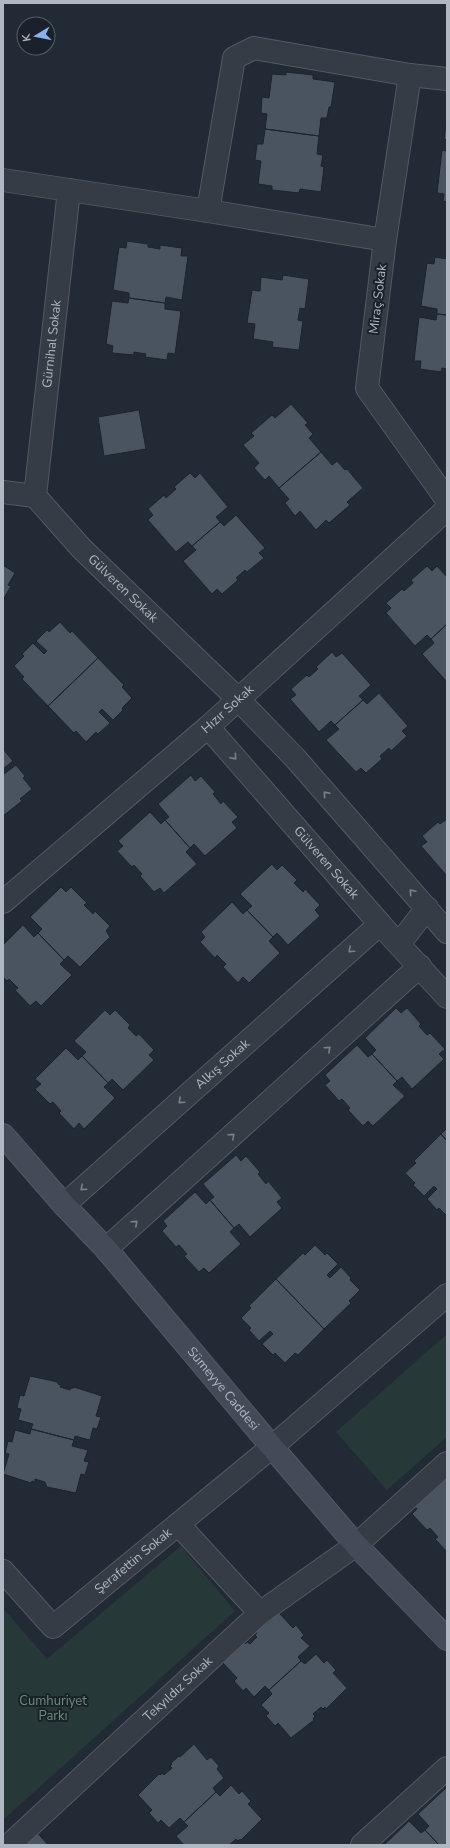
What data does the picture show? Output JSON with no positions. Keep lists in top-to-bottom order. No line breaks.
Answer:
{"streets":{"street":["Miraç Sokak","Gürnihal Sokak","Gülveren Sokak","Hızır Sokak","Alkış Sokak","Sümeyye Caddesi","Şerafettin Sokak","Tekyıldız Sokak"]},"crossings":[["Gürnihal Sokak","Gülveren Sokak"],["Gülveren Sokak","Hızır Sokak"],["Gülveren Sokak","Alkış Sokak"],["Alkış Sokak","Sümeyye Caddesi"],["Sümeyye Caddesi","Şerafettin Sokak"],["Sümeyye Caddesi","Tekyıldız Sokak"]],"parks":["Cumhuriyet Parkı"],"north":"left"}
